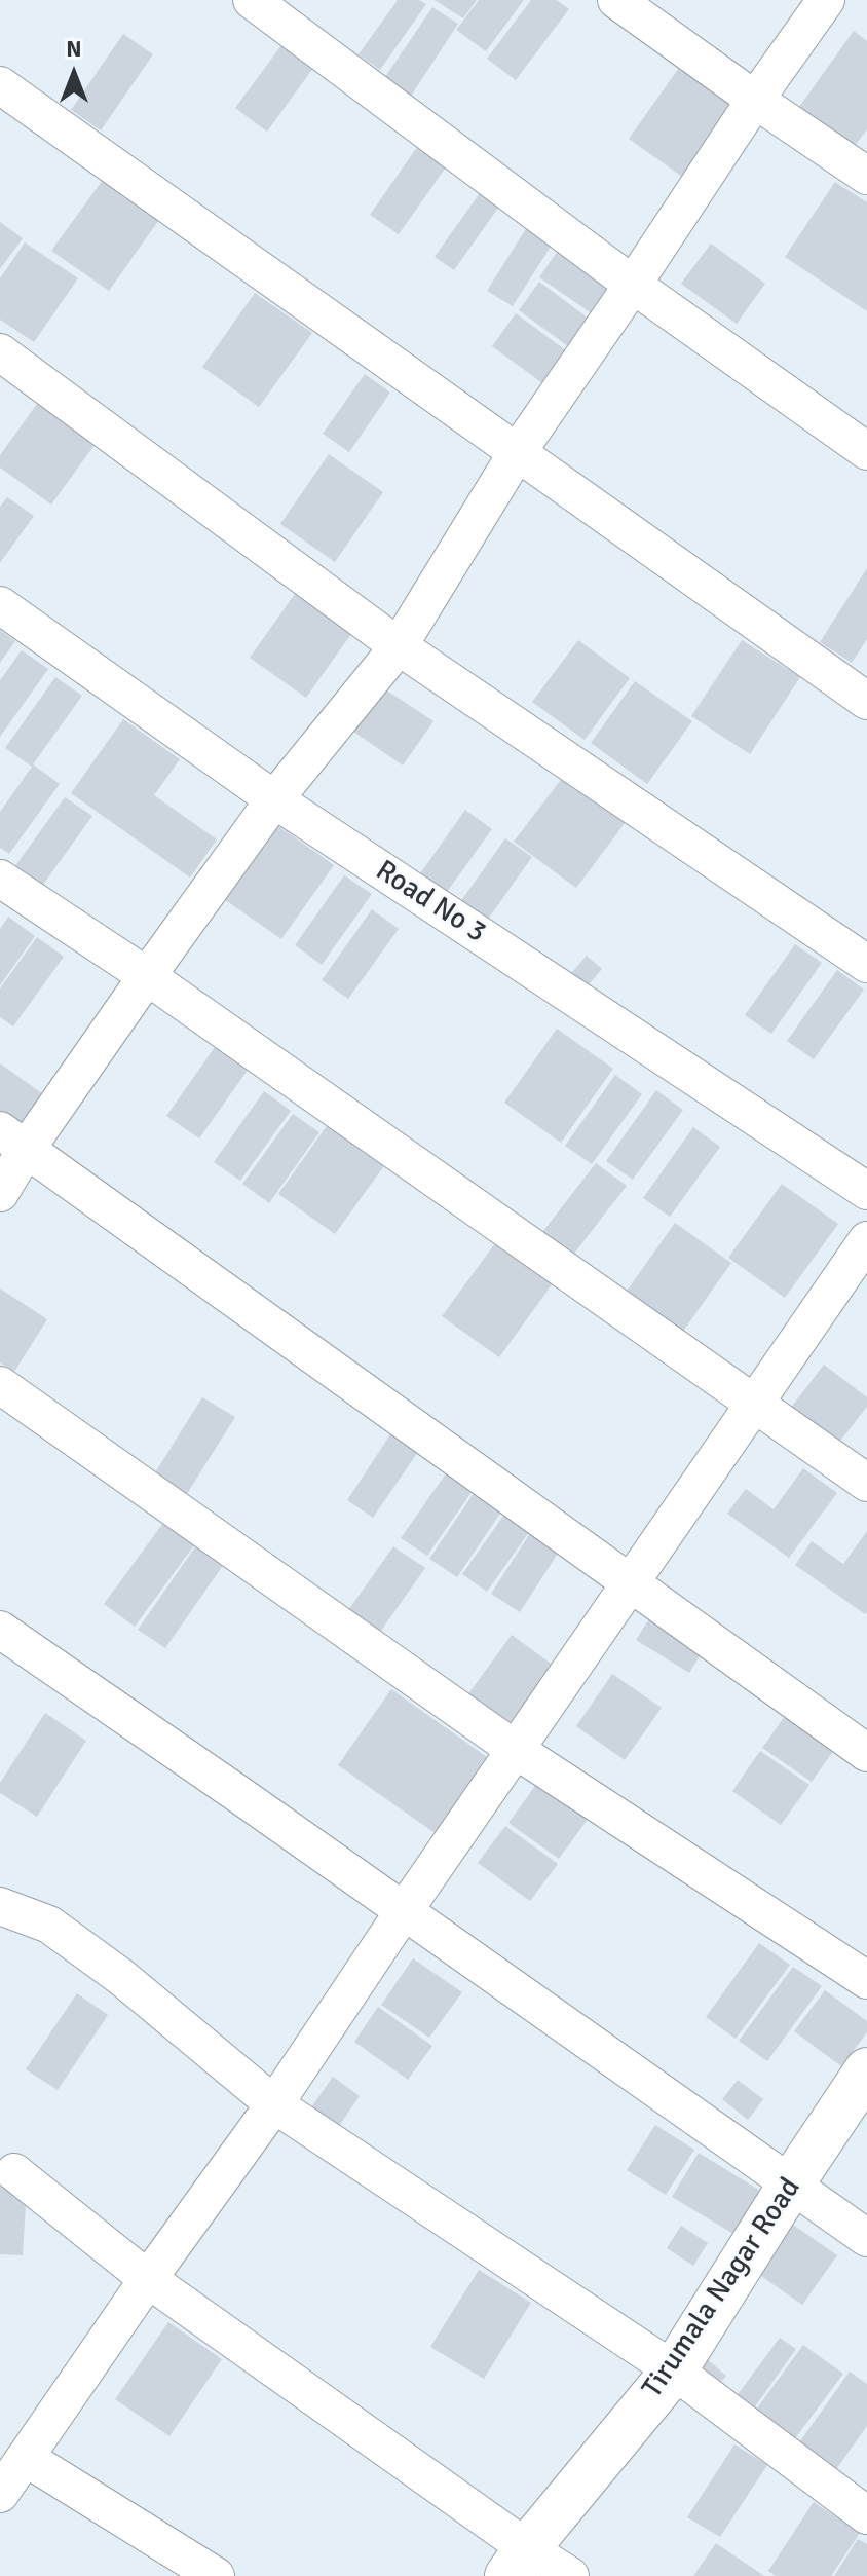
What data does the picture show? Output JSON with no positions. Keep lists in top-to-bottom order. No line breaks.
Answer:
{"streets":{"street":["Road No 3","Tirumala Nagar Road"]},"north":"top"}
